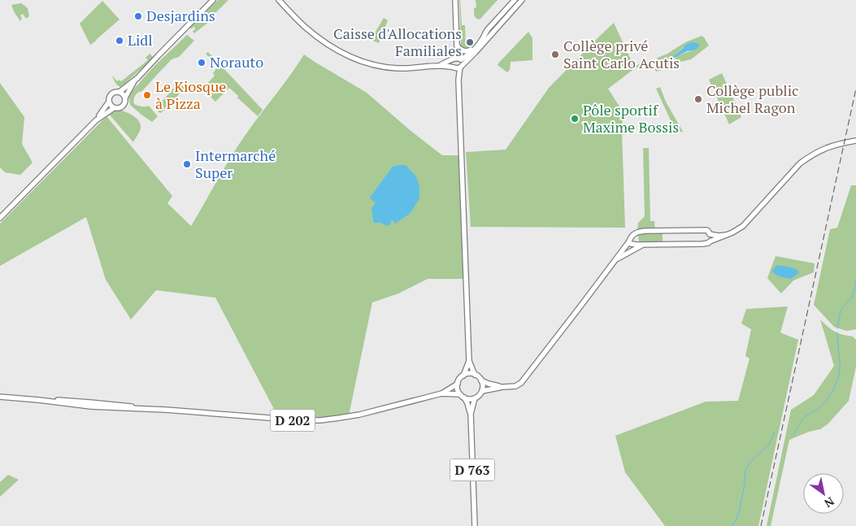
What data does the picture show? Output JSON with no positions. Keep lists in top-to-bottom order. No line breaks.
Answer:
{"streets":{"main road":["D 202","D 763"]},"crossings":[["D 202","D 763"]],"places":["Desjardins","Lidl","Caisse d'Allocations Familiales","Collège privé Saint Carlo Acutis","Norauto","Le Kiosque à Pizza","Collège public Michel Ragon","Pôle sportif Maxime Bossis","Intermarché Super"],"north":"bottom right"}
